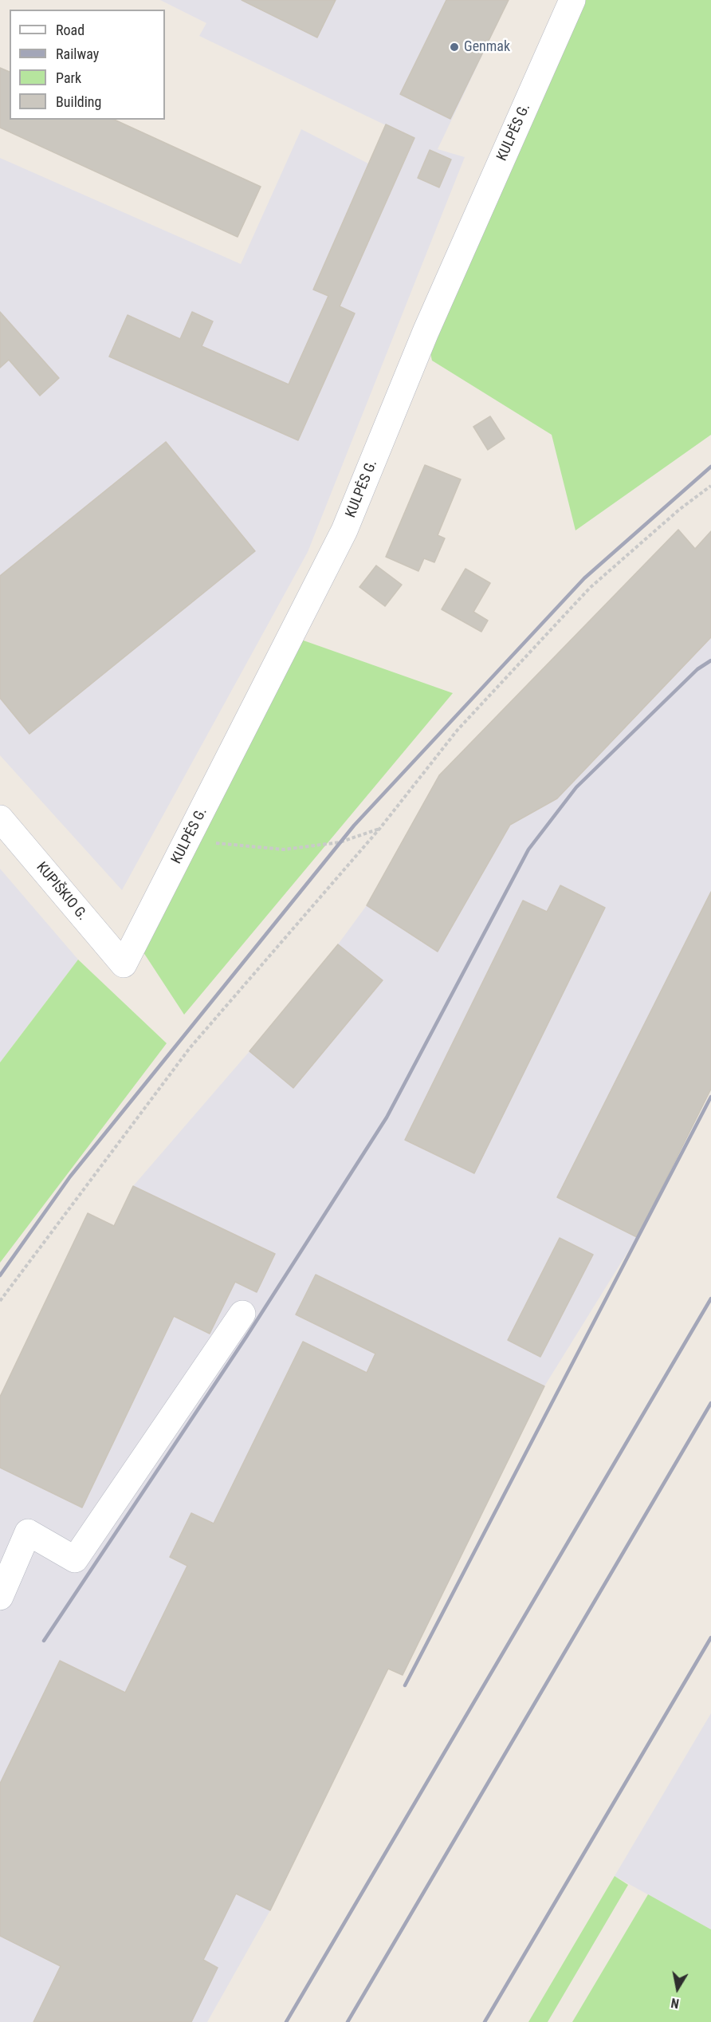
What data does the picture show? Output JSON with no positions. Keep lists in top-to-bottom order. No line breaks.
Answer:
{"streets":{"street":["KULPĖS G.","KUPIŠKIO G."]},"crossings":[["KULPĖS G.","KUPIŠKIO G."]],"places":["Genmak"],"legend":["Road","Railway","Park","Building"],"north":"bottom"}
